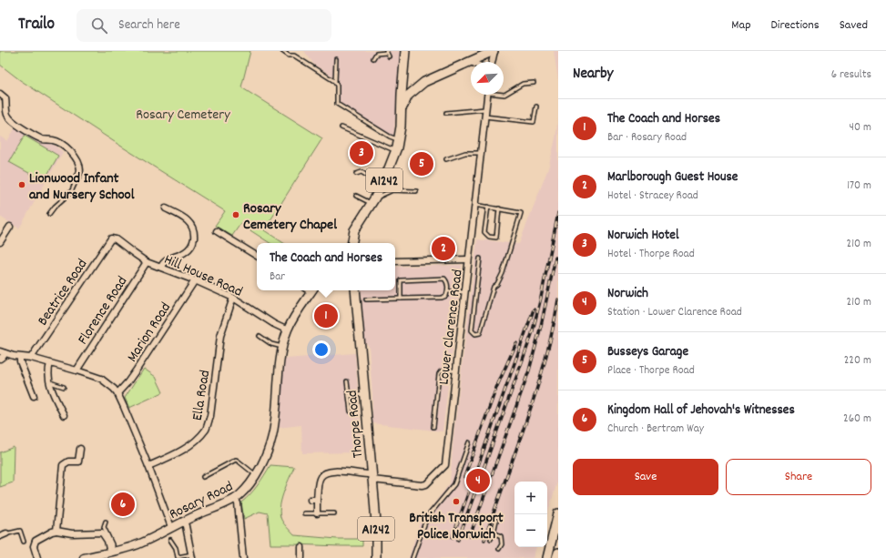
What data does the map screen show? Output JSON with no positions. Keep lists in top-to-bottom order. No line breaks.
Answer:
{"streets":{"main road":["A1242","Thorpe Road"],"street":["Hill House Road","Beatrice Road","Florence Road","Lower Clarence Road","Marion Road","Ella Road","Rosary Road"]},"crossings":[["Hill House Road","Beatrice Road"],["Hill House Road","Florence Road"],["Hill House Road","Marion Road"],["Hill House Road","Ella Road"],["Hill House Road","Rosary Road"],["Lower Clarence Road","Thorpe Road"]],"parks":["Rosary Cemetery"],"places":["Lionwood Infant and Nursery School","Rosary Cemetery Chapel","British Transport Police Norwich"],"north":"bottom left","page":{"header":"Trailo","search":"Search here","nav":["Map","Directions","Saved"],"heading":["Nearby","6 results"],"list":[{"mark":"1","name":"The Coach and Horses","note":"Bar · Rosary Road","value":"40 m"},{"mark":"2","name":"Marlborough Guest House","note":"Hotel · Stracey Road","value":"170 m"},{"mark":"3","name":"Norwich Hotel","note":"Hotel · Thorpe Road","value":"210 m"},{"mark":"4","name":"Norwich","note":"Station · Lower Clarence Road","value":"210 m"},{"mark":"5","name":"Busseys Garage","note":"Place · Thorpe Road","value":"220 m"},{"mark":"6","name":"Kingdom Hall of Jehovah's Witnesses","note":"Church · Bertram Way","value":"260 m"}],"pins":["3","5","2","1","4","6"],"popup":["The Coach and Horses","Bar"],"buttons":["Save","Share"],"map_buttons":["+","−"]}}
